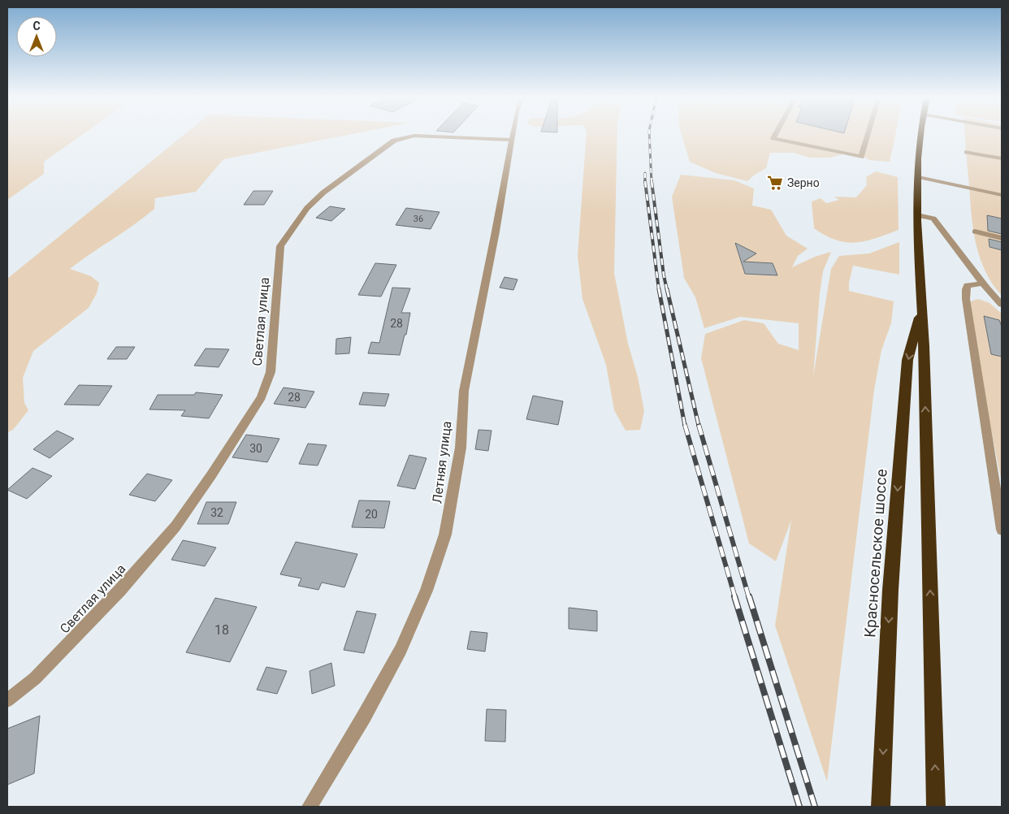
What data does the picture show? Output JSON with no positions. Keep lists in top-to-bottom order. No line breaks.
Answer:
{"streets":{"highway":["Красносельское шоссе"],"street":["Светлая улица","Летняя улица"]},"crossings":[["Светлая улица","Летняя улица"]],"places":{"supermarket":["Зерно"]},"house_numbers":["36","28","28","30","32","20","18"],"north":"top"}
